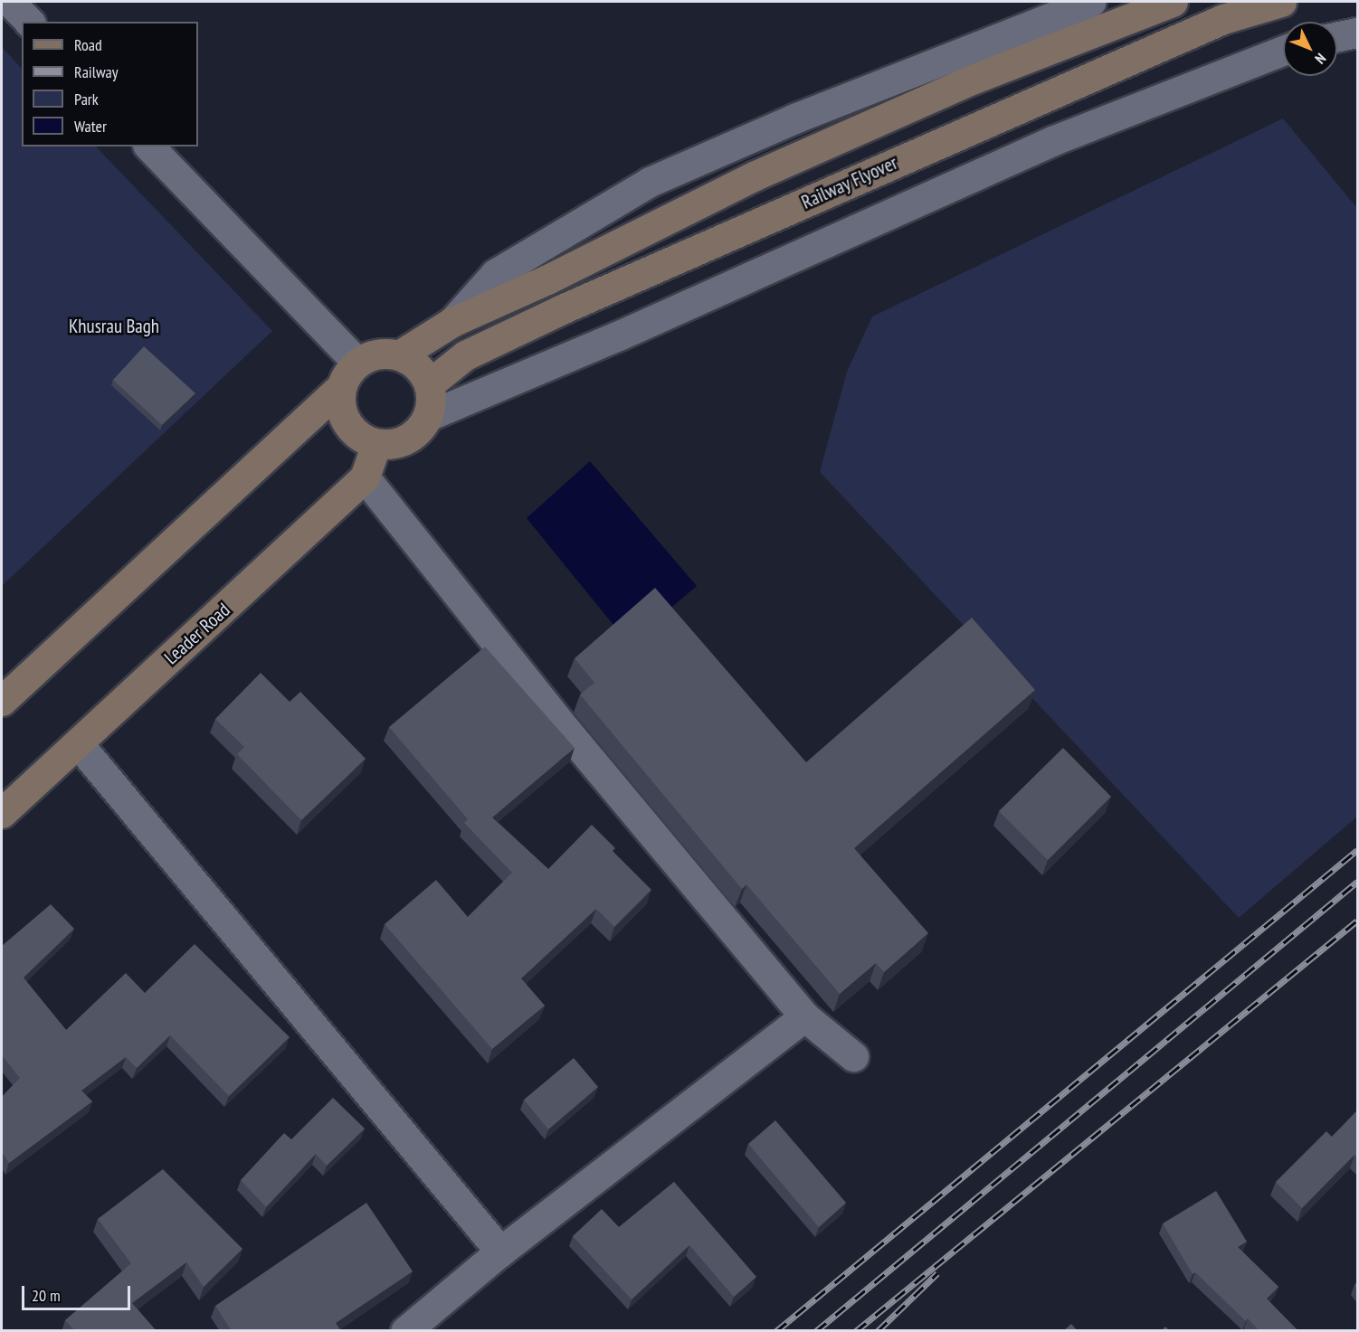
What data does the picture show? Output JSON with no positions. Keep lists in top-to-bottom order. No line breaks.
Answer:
{"streets":{"main road":["Railway Flyover","Leader Road"]},"crossings":[["Railway Flyover","Leader Road"]],"parks":["Khusrau Bagh"],"legend":["Road","Railway","Park","Water"],"scale_bar":"20 m","north":"bottom right"}
